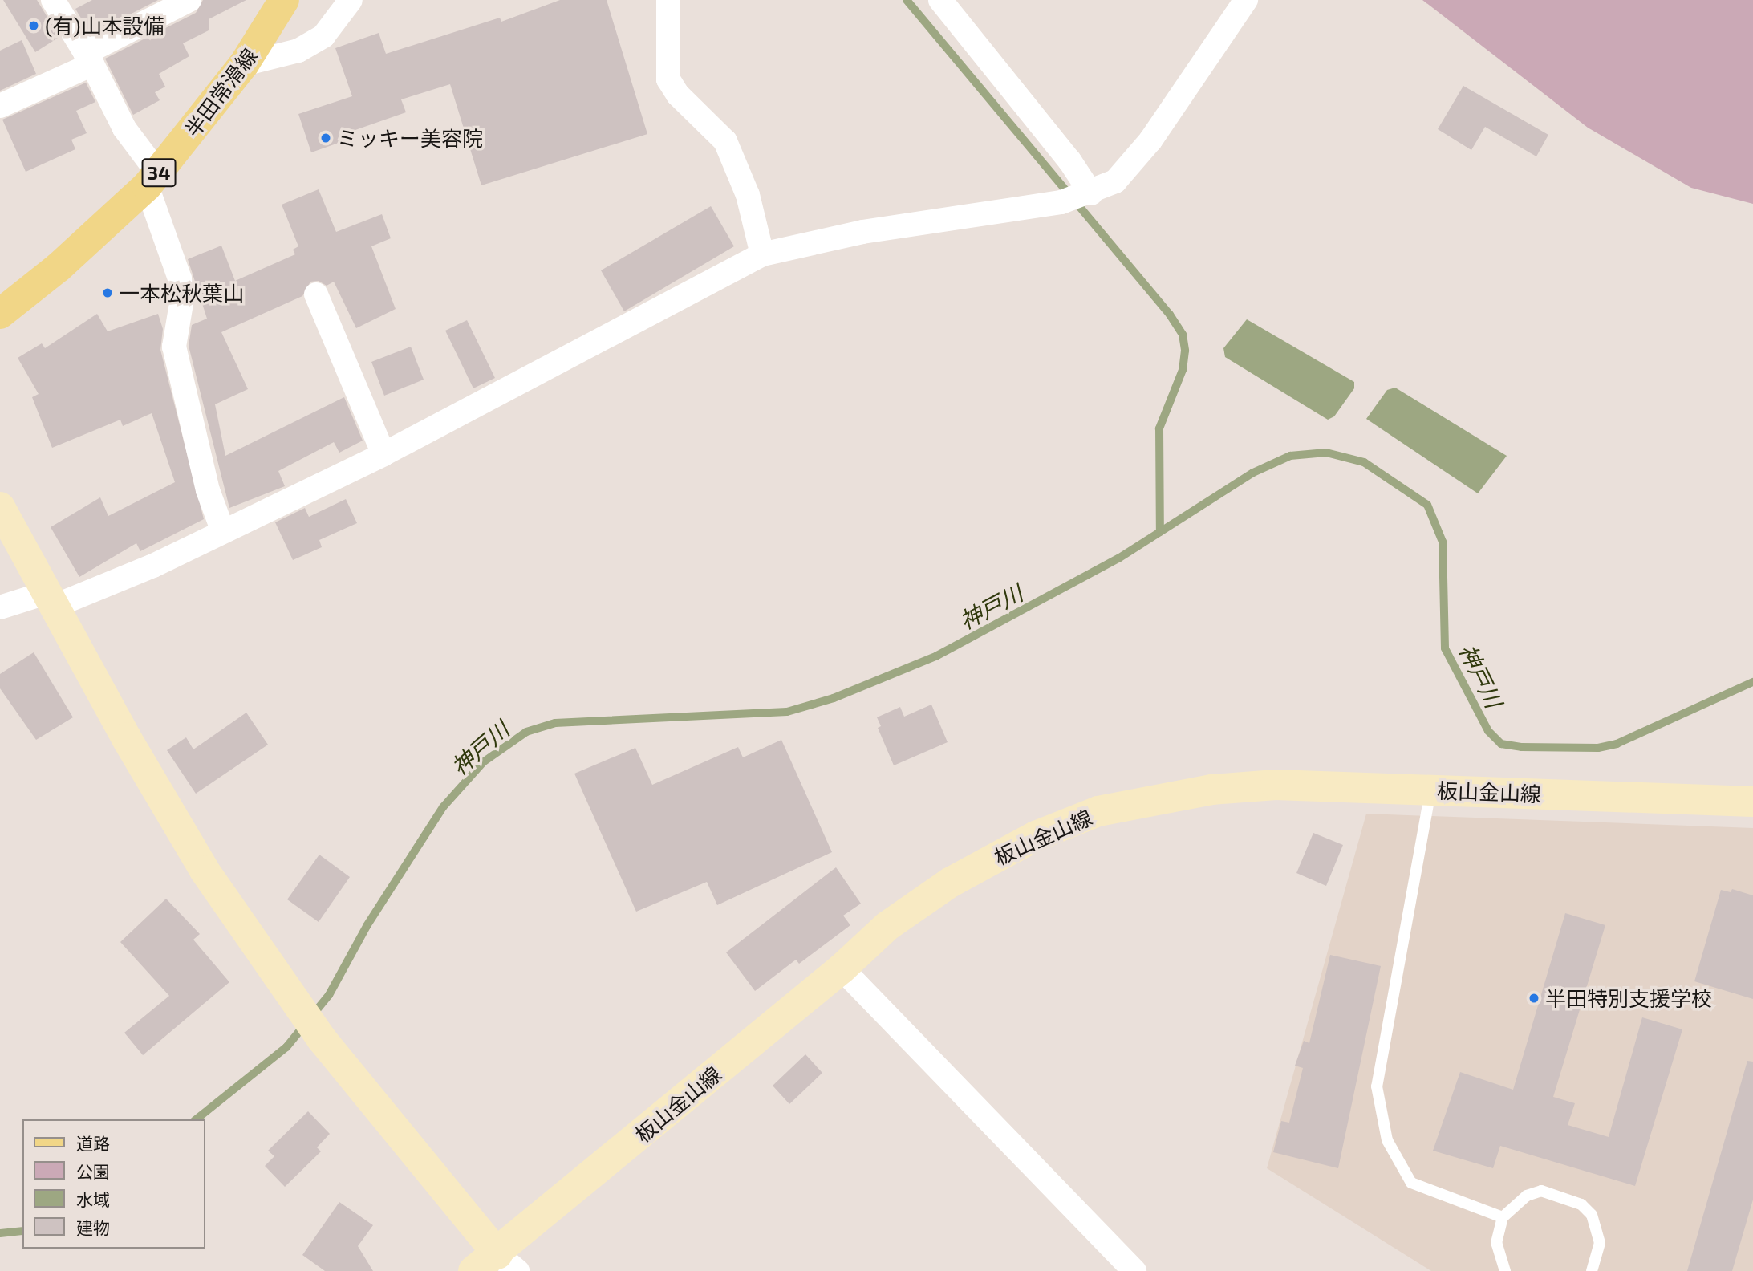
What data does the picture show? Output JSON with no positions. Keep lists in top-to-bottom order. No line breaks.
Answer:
{"streets":{"main road":["半田常滑線","34","板山金山線"]},"water":["神戸川"],"places":["(有)山本設備","ミッキー美容院","一本松秋葉山","半田特別支援学校"],"legend":["道路","公園","水域","建物"]}
